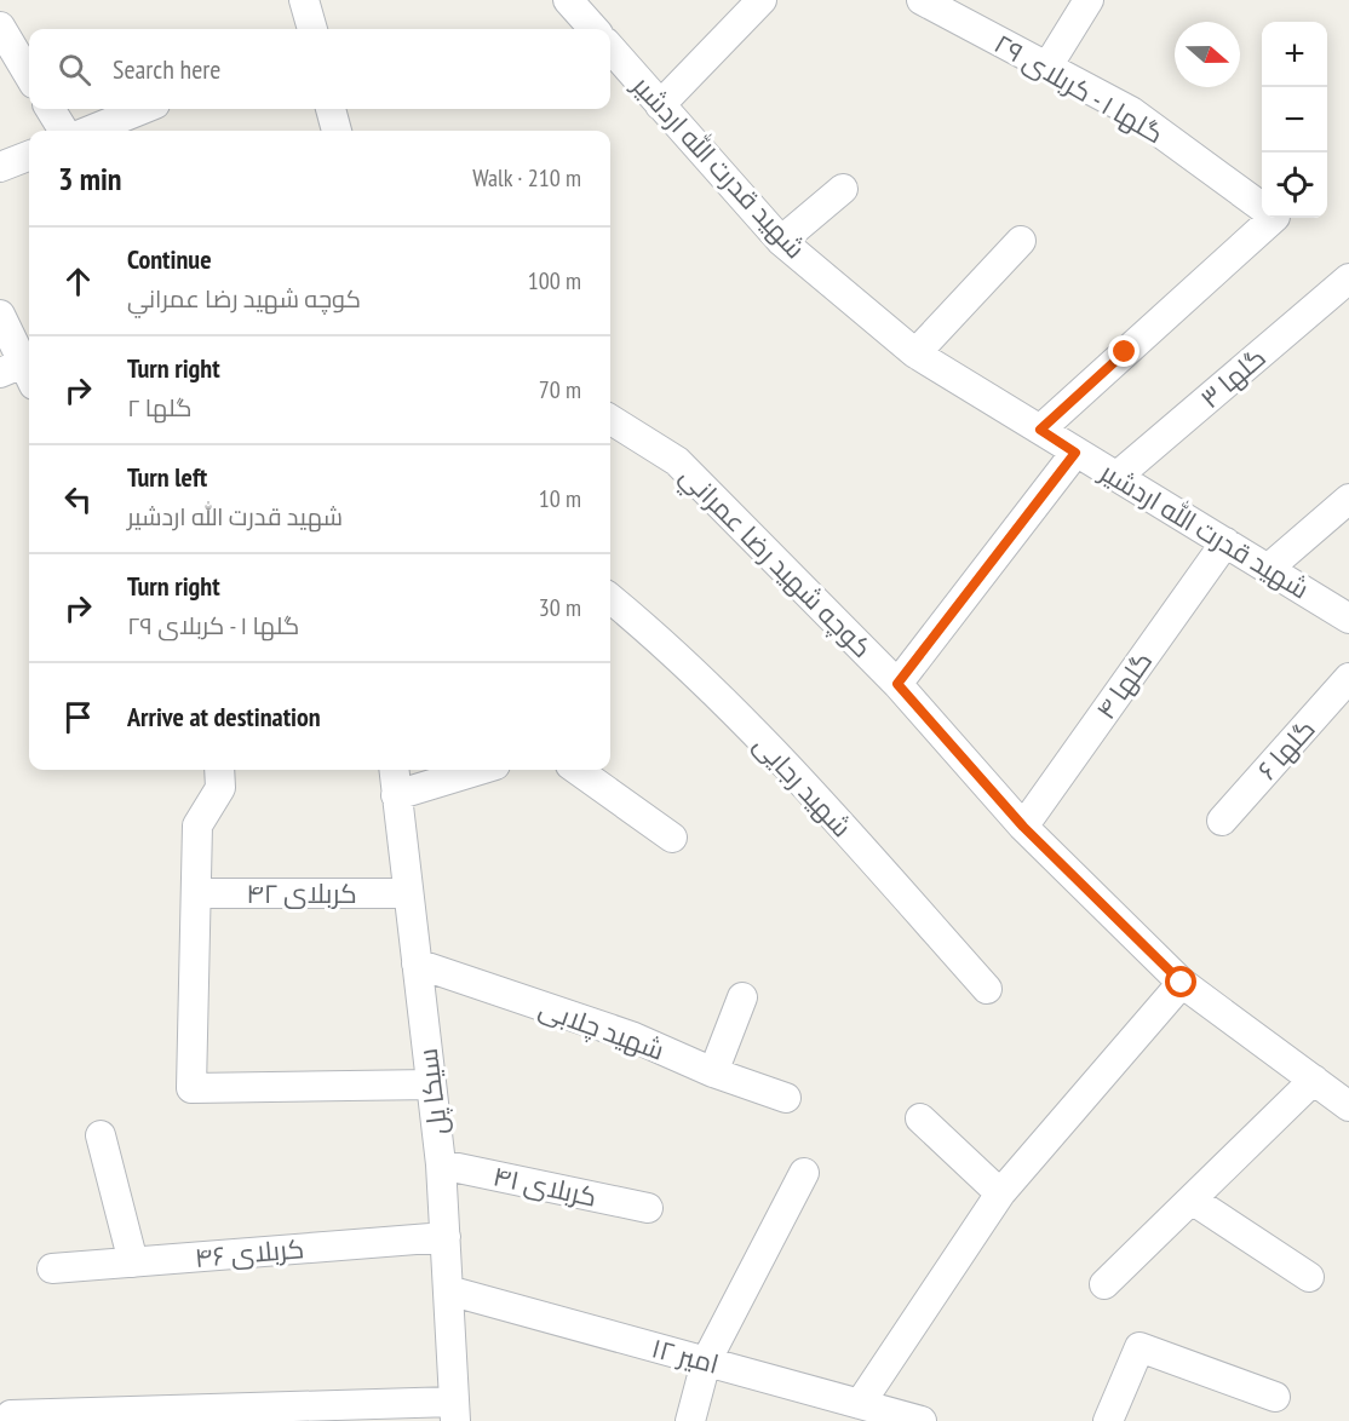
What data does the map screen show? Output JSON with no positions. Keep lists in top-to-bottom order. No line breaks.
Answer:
{"streets":{"street":["گلها ۱ - کربلای ۲۹","شهید قدرت الله اردشیر","گلها ۳","كوچه شهيد رضا عمراني","گلها ۴","گلها ۶","شهید رجایی","کربلای ۴۲","شهید چلابی","سیکا پل","کربلای ۴۱","کربلای ۴۶","امير ۱۲"]},"crossings":[["گلها ۱ - کربلای ۲۹","شهید قدرت الله اردشیر"],["شهید قدرت الله اردشیر","گلها ۳"],["شهید قدرت الله اردشیر","گلها ۴"],["كوچه شهيد رضا عمراني","گلها ۴"],["کربلای ۴۲","سیکا پل"],["شهید چلابی","سیکا پل"],["سیکا پل","کربلای ۴۱"],["سیکا پل","کربلای ۴۶"],["سیکا پل","امير ۱۲"]],"north":"right","page":{"map_buttons":["+","−"],"search":"Search here","heading":["3 min","Walk · 210 m"],"list":[["Continue","كوچه شهيد رضا عمراني","100 m"],["Turn right","گلها ۲","70 m"],["Turn left","شهید قدرت الله اردشیر","10 m"],["Turn right","گلها ۱ - کربلای ۲۹","30 m"],"Arrive at destination"]}}
